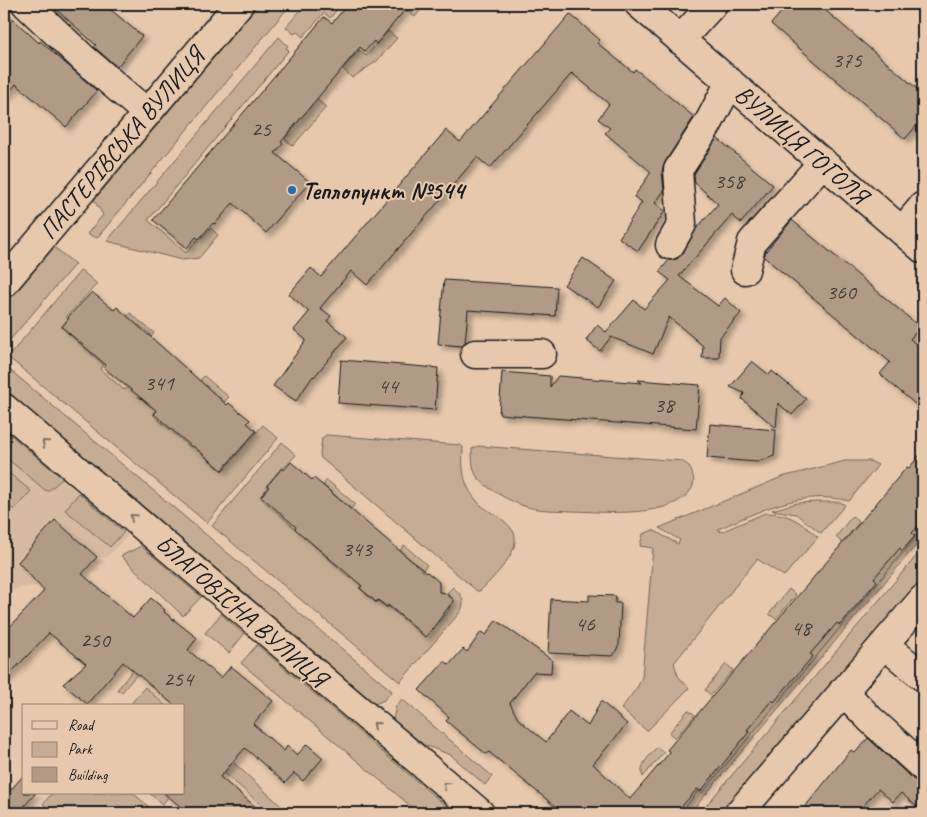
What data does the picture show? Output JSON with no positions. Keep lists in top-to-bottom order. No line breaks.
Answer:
{"streets":{"street":["ПАСТЕРІВСЬКА ВУЛИЦЯ","ВУЛИЦЯ ГОГОЛЯ","БЛАГОВІСНА ВУЛИЦЯ"]},"one_way":["БЛАГОВІСНА ВУЛИЦЯ"],"places":["Теплопункт №544"],"house_numbers":["375","25","358","360","341","44","38","343","46","48","250","254"],"legend":["Road","Park","Building"]}
